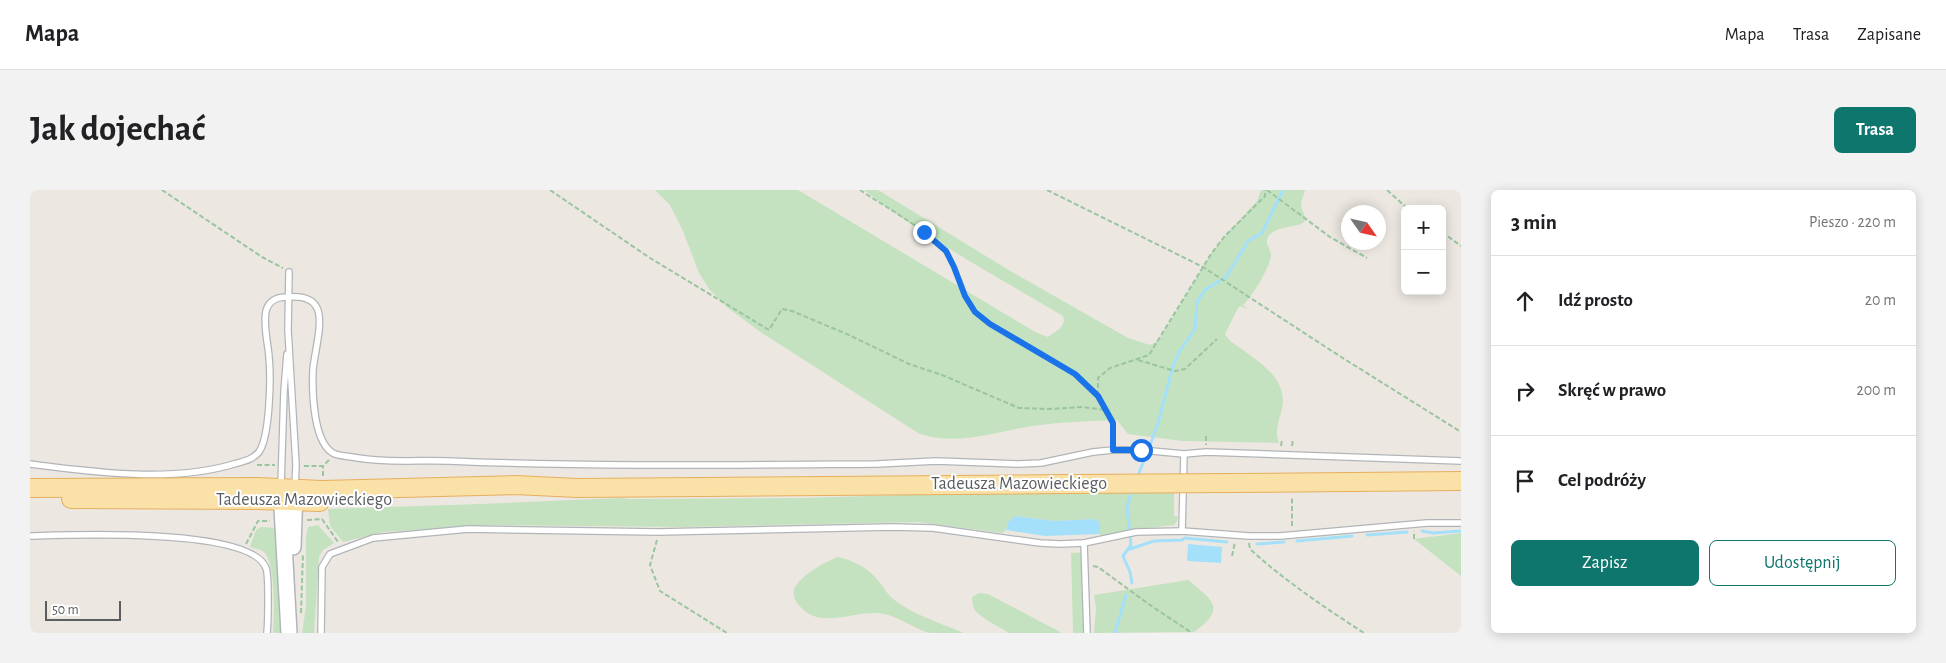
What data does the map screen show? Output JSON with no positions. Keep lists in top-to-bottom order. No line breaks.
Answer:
{"streets":{"main road":["Tadeusza Mazowieckiego"]},"scale_bar":"50 m","north":"bottom right","page":{"header":"Mapa","nav":["Mapa","Trasa","Zapisane"],"buttons":["Trasa",["Zapisz","Udostępnij"]],"title":"Jak dojechać","heading":["3 min","Pieszo · 220 m"],"map_buttons":["+","−"],"list":[["Idź prosto","20 m"],["Skręć w prawo","200 m"],"Cel podróży"],"scale":"50 m"}}
